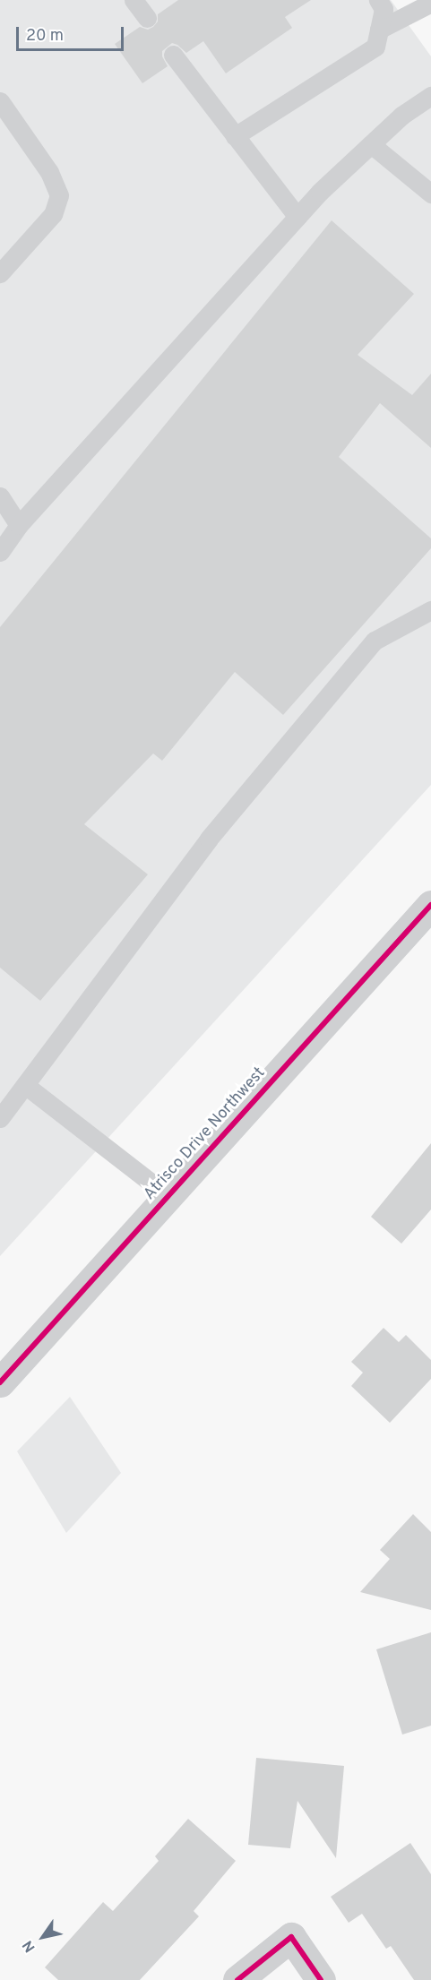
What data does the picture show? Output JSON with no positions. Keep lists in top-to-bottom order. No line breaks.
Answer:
{"streets":{"street":["Atrisco Drive Northwest"]},"scale_bar":"20 m","north":"bottom left"}
